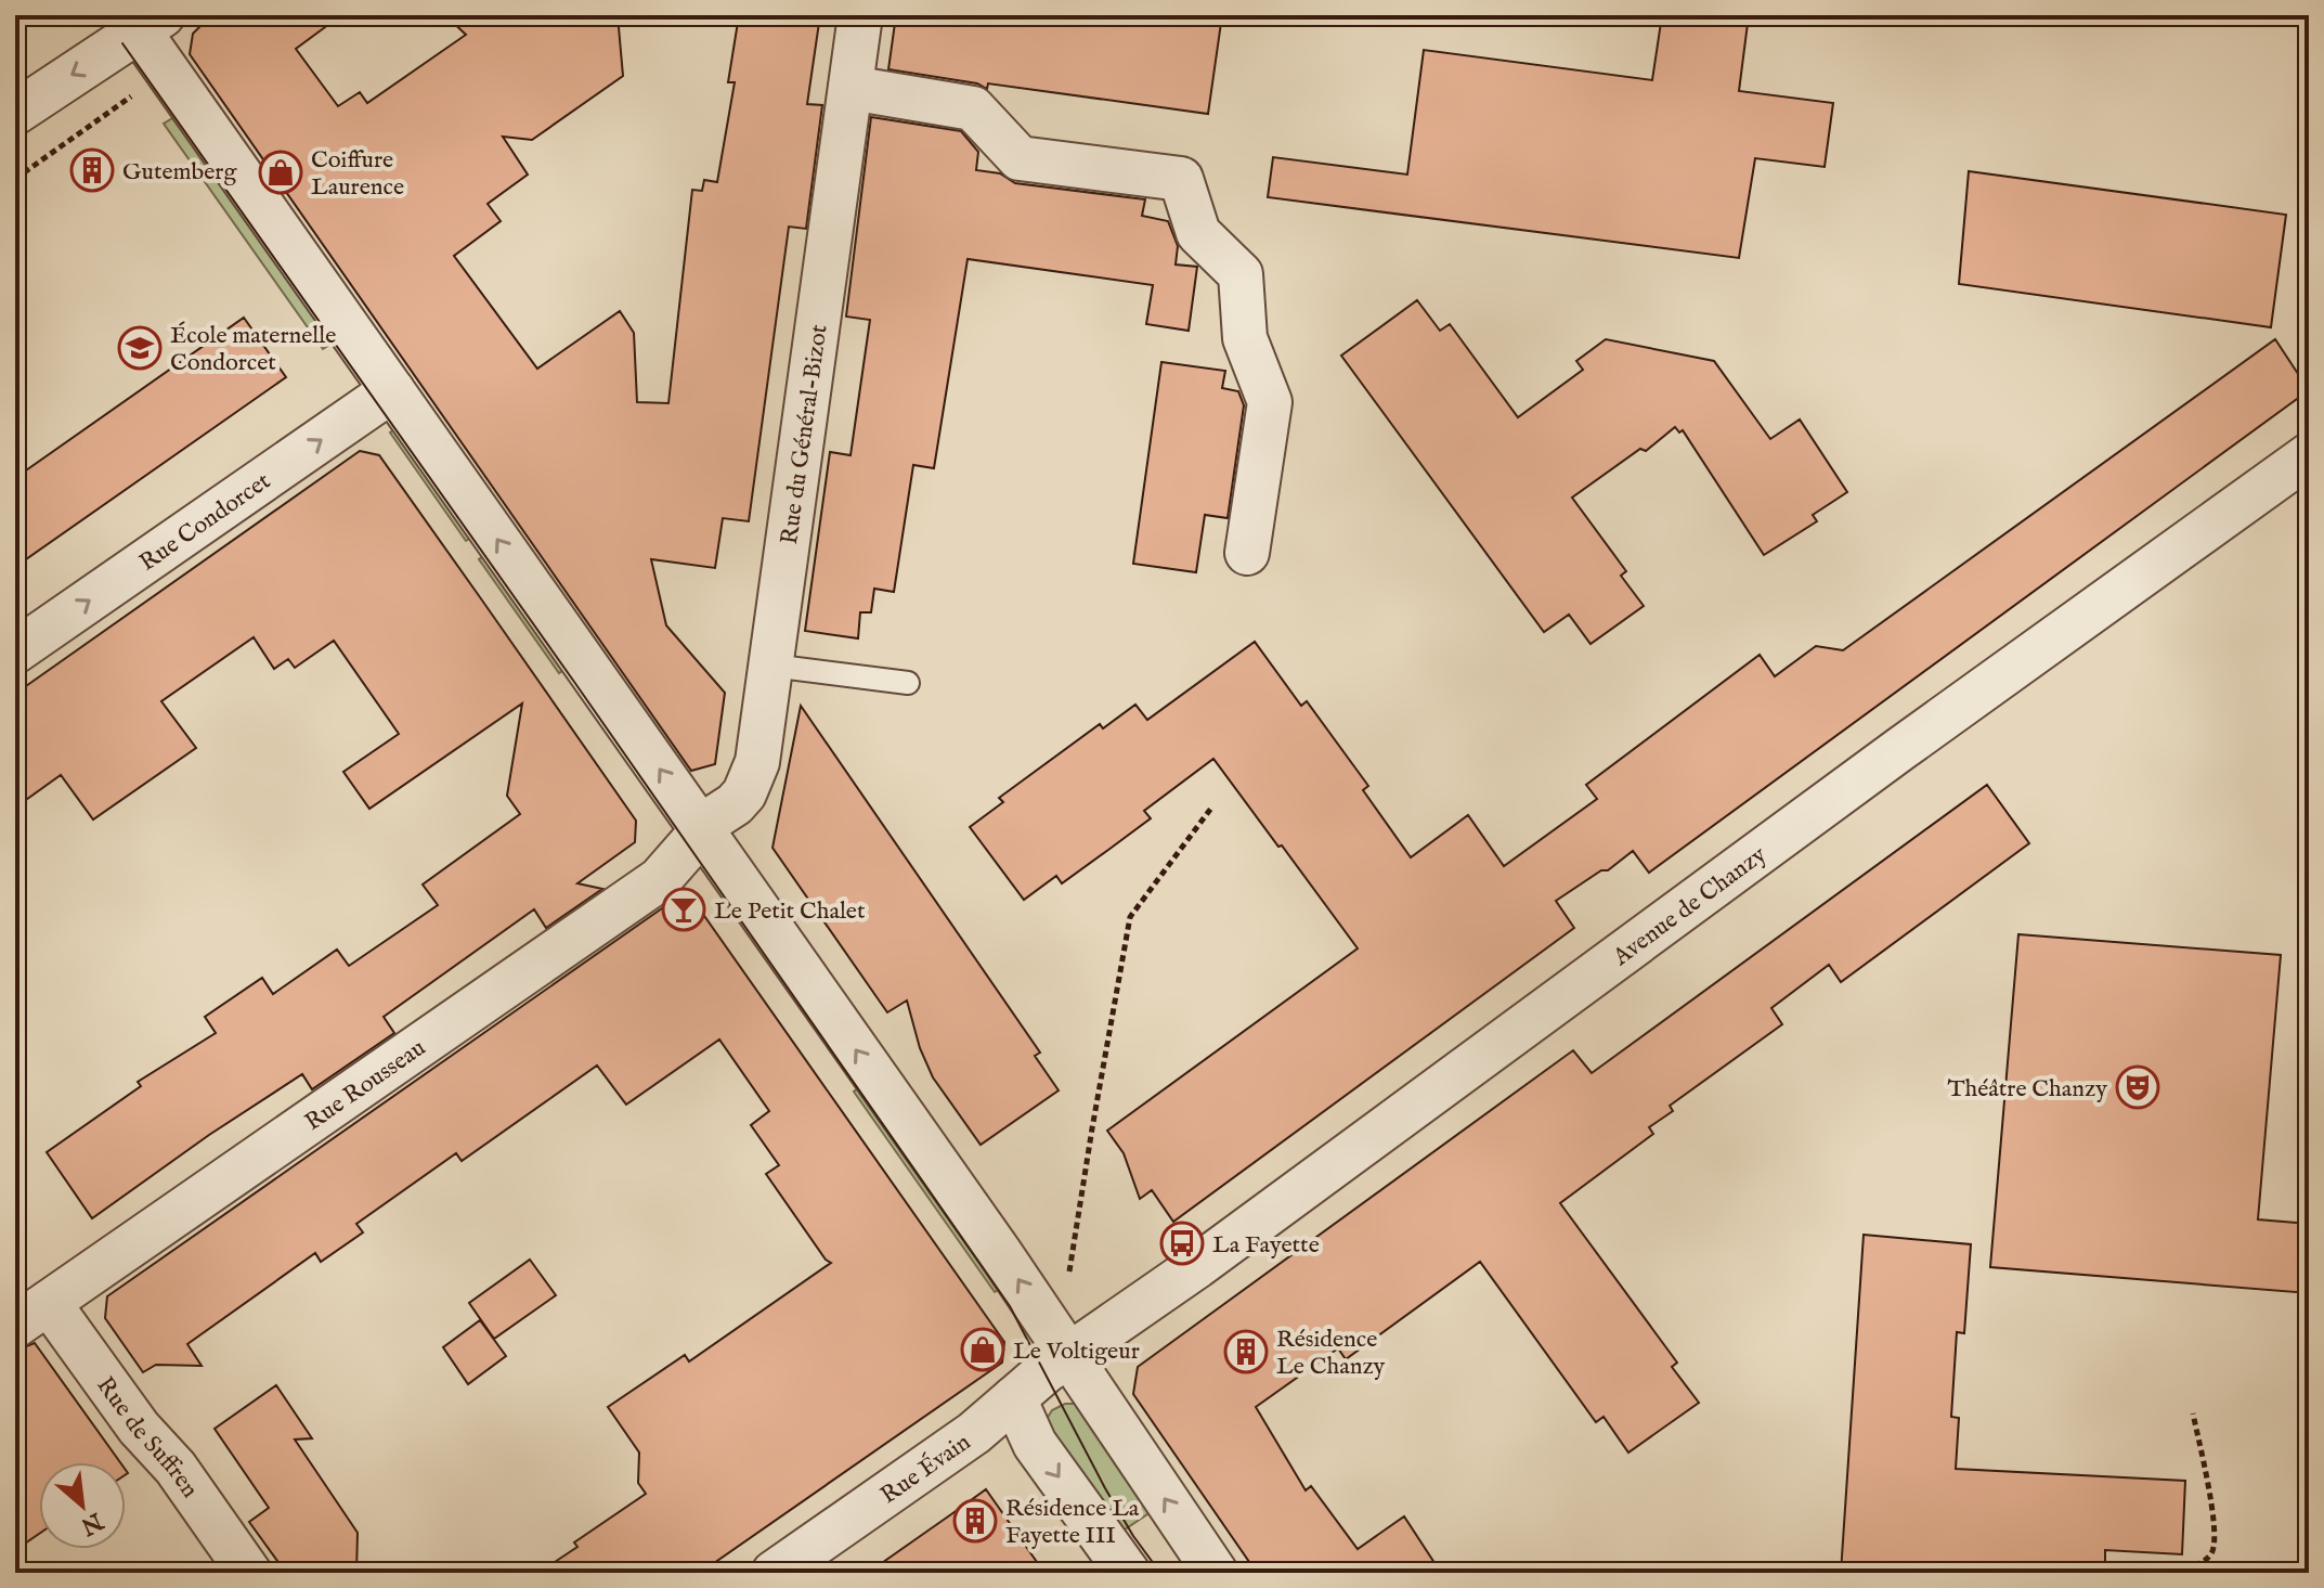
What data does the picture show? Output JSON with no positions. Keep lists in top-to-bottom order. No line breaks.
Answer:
{"streets":{"street":["Rue du Général-Bizot","Rue Condorcet","Avenue de Chanzy","Rue Rousseau","Rue de Suffren","Rue Évain"]},"crossings":[["Rue du Général-Bizot","Rue Rousseau"],["Avenue de Chanzy","Rue Évain"],["Rue Rousseau","Rue de Suffren"]],"one_way":["Rue Condorcet"],"places":{"building":["Gutemberg","Résidence Le Chanzy","Résidence La Fayette III"],"shop":["Coiffure Laurence","Le Voltigeur"],"school or university":["École maternelle Condorcet"],"bar":["Le Petit Chalet"],"theatre":["Théâtre Chanzy"],"bus stop":["La Fayette"]},"north":"bottom right"}
